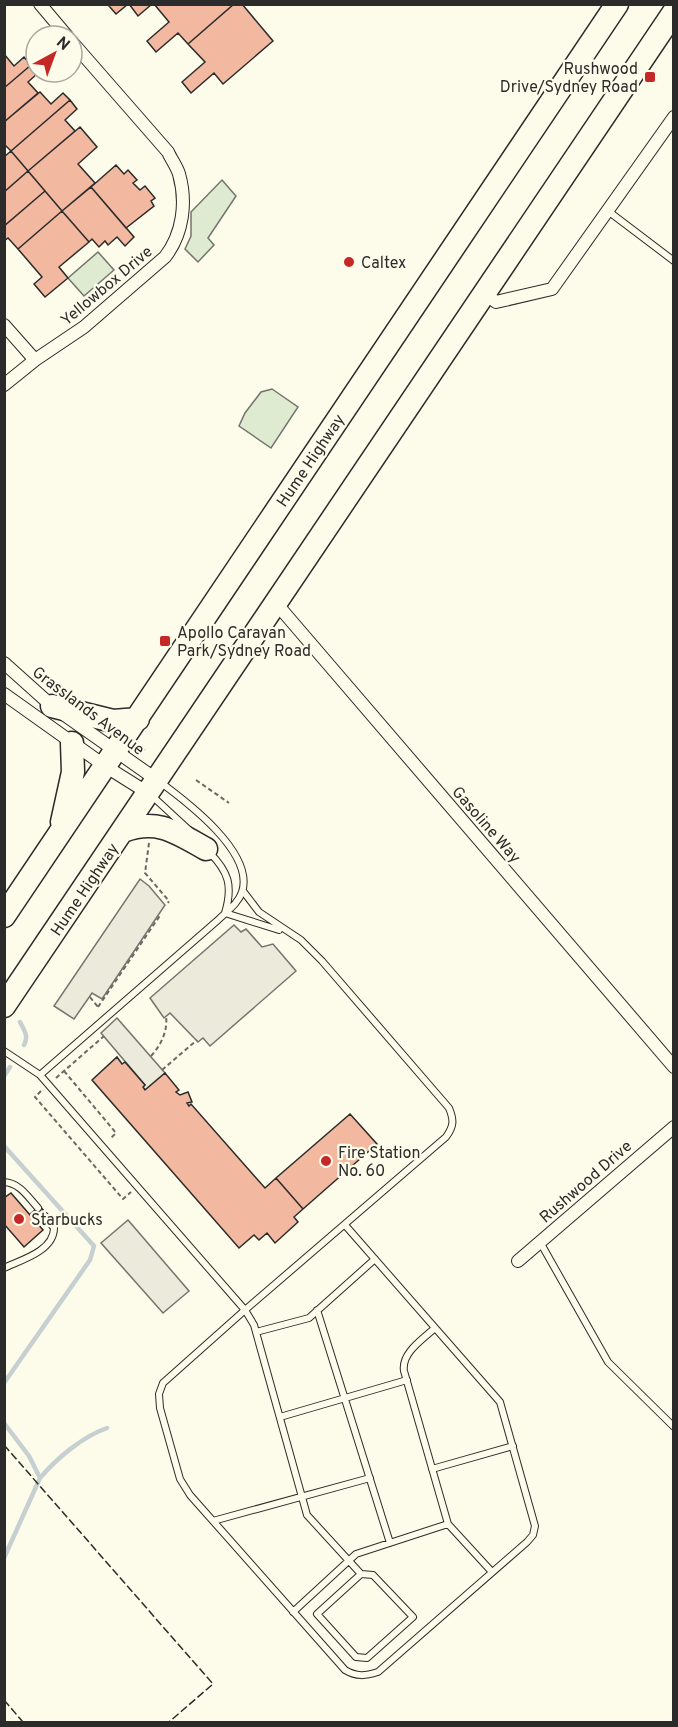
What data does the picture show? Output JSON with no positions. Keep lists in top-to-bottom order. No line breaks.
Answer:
{"streets":{"highway":["Hume Highway"],"street":["Yellowbox Drive","Grasslands Avenue","Gasoline Way","Rushwood Drive"]},"crossings":[["Hume Highway","Grasslands Avenue"],["Hume Highway","Gasoline Way"]],"places":{"transit":["Rushwood Drive/Sydney Road","Apollo Caravan Park/Sydney Road"],"other":["Caltex","Fire Station No. 60","Starbucks"]},"north":"top right"}
